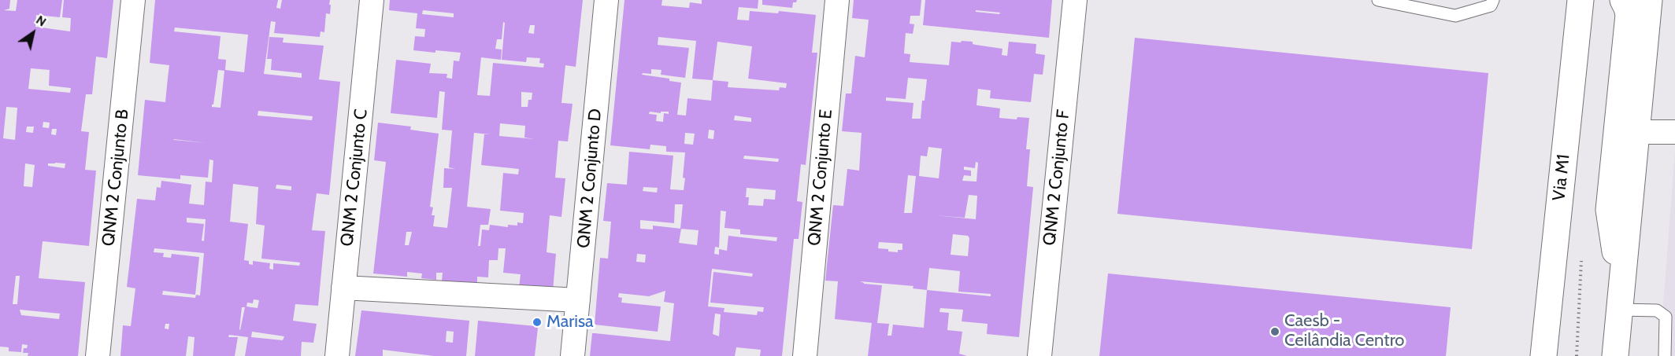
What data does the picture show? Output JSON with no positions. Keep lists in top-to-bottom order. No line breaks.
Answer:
{"streets":{"main road":["Via M1"],"street":["QNM 2 Conjunto B","QNM 2 Conjunto C","QNM 2 Conjunto E","QNM 2 Conjunto F","QNM 2 Conjunto D"]},"places":["Marisa","Caesb - Ceilândia Centro"],"north":"top right"}
